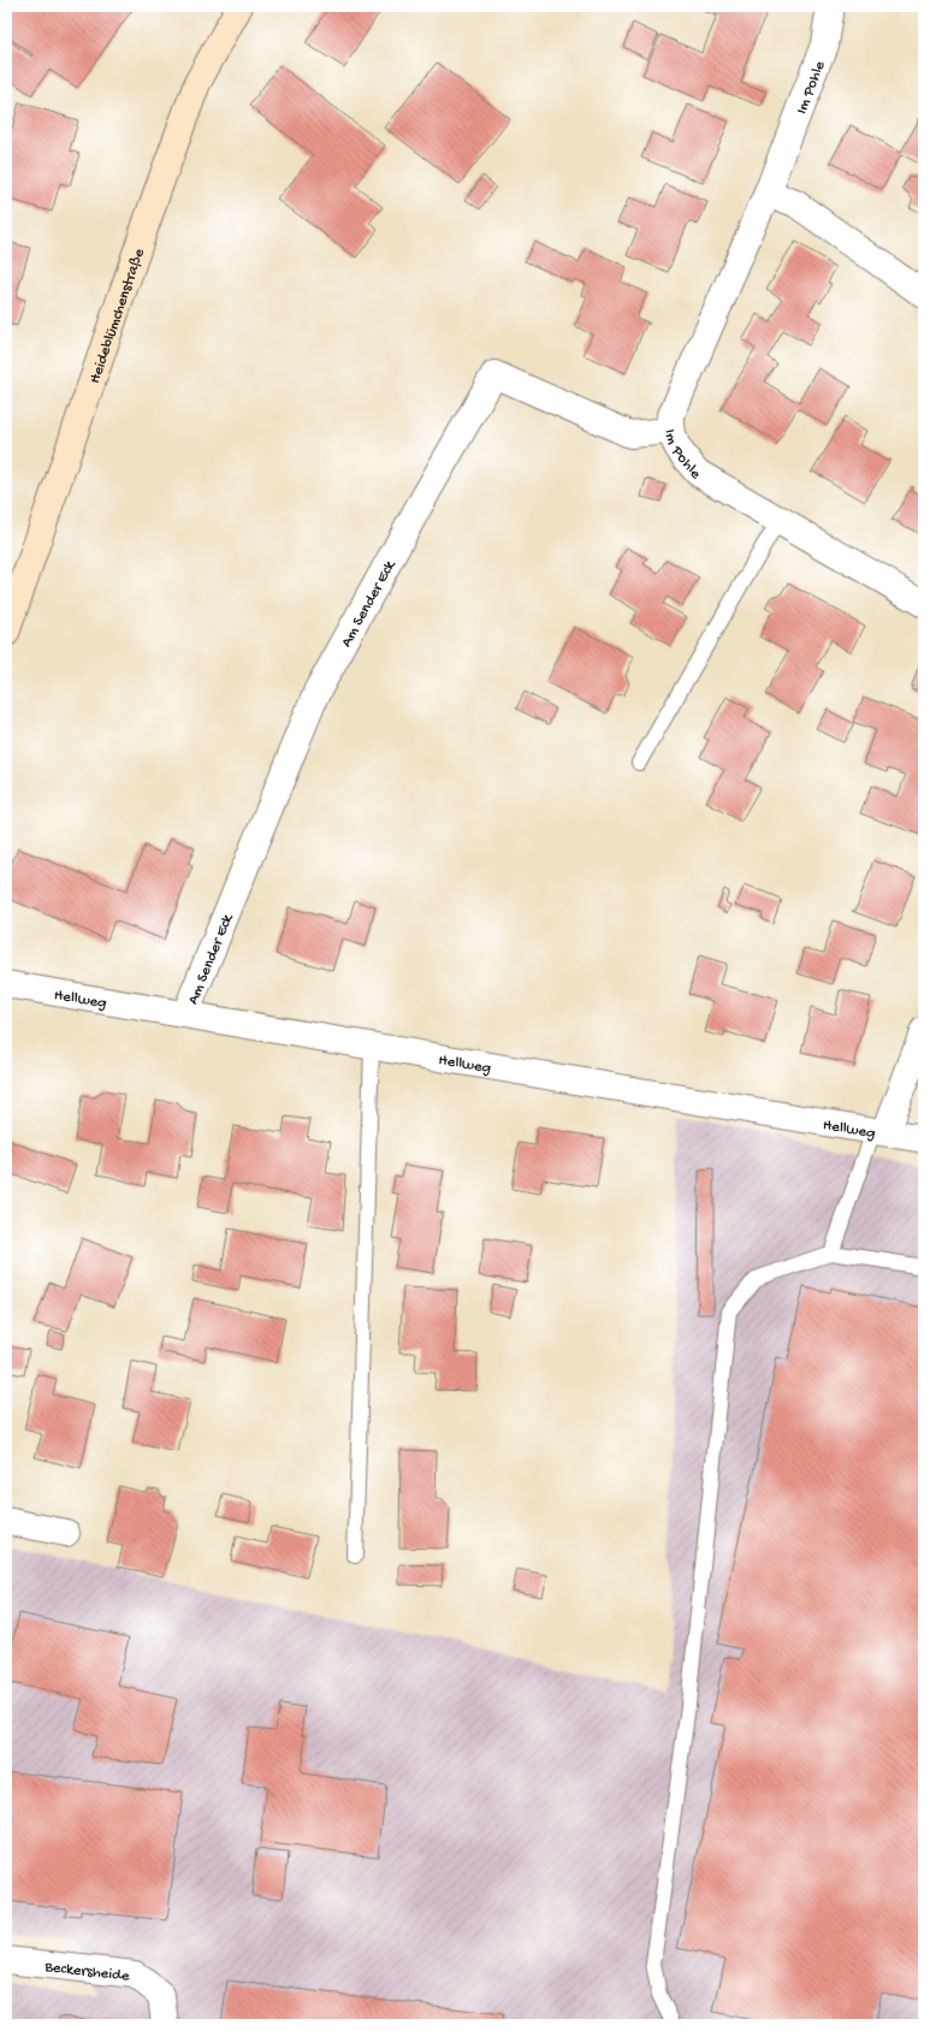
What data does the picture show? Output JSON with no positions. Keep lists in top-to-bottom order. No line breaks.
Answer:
{"streets":{"street":["Im Pohle","Heideblümchenstraße","Am Sender Eck","Hellweg","Beckersheide"]},"crossings":[["Im Pohle","Am Sender Eck"],["Am Sender Eck","Hellweg"]]}
